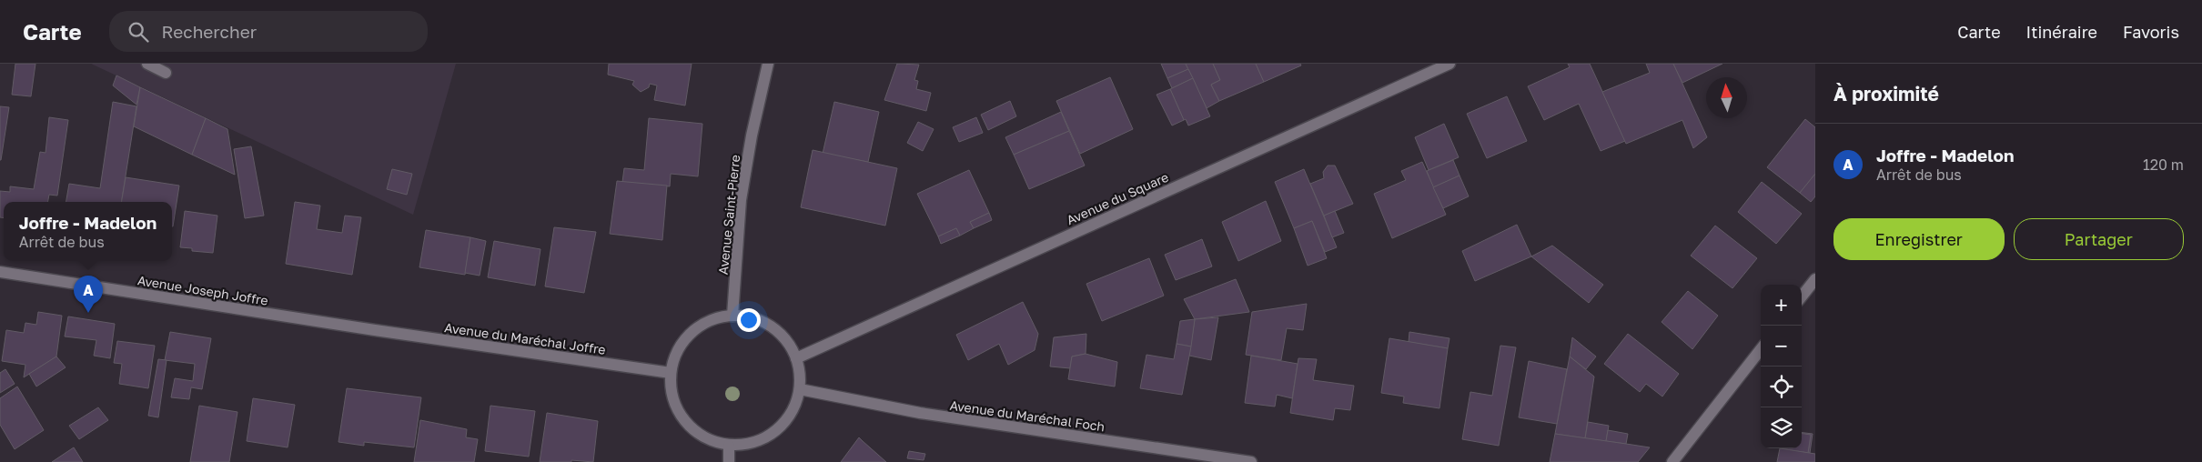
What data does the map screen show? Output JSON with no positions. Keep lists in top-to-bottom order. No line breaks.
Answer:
{"streets":{"street":["Avenue du Square","Avenue Saint-Pierre","Avenue Joseph Joffre","Avenue du Maréchal Joffre","Avenue du Maréchal Foch"]},"crossings":[["Avenue du Square","Avenue Saint-Pierre"],["Avenue du Square","Avenue du Maréchal Joffre"],["Avenue du Square","Avenue du Maréchal Foch"],["Avenue Saint-Pierre","Avenue du Maréchal Joffre"],["Avenue Saint-Pierre","Avenue du Maréchal Foch"],["Avenue Joseph Joffre","Avenue du Maréchal Joffre"],["Avenue du Maréchal Joffre","Avenue du Maréchal Foch"]],"north":"top","page":{"header":"Carte","search":"Rechercher","nav":["Carte","Itinéraire","Favoris"],"heading":"À proximité","list":[{"mark":"A","name":"Joffre - Madelon","note":"Arrêt de bus","value":"120 m"}],"popup":["Joffre - Madelon","Arrêt de bus"],"buttons":["Enregistrer","Partager"],"pins":"A","map_buttons":["+","−"]}}
